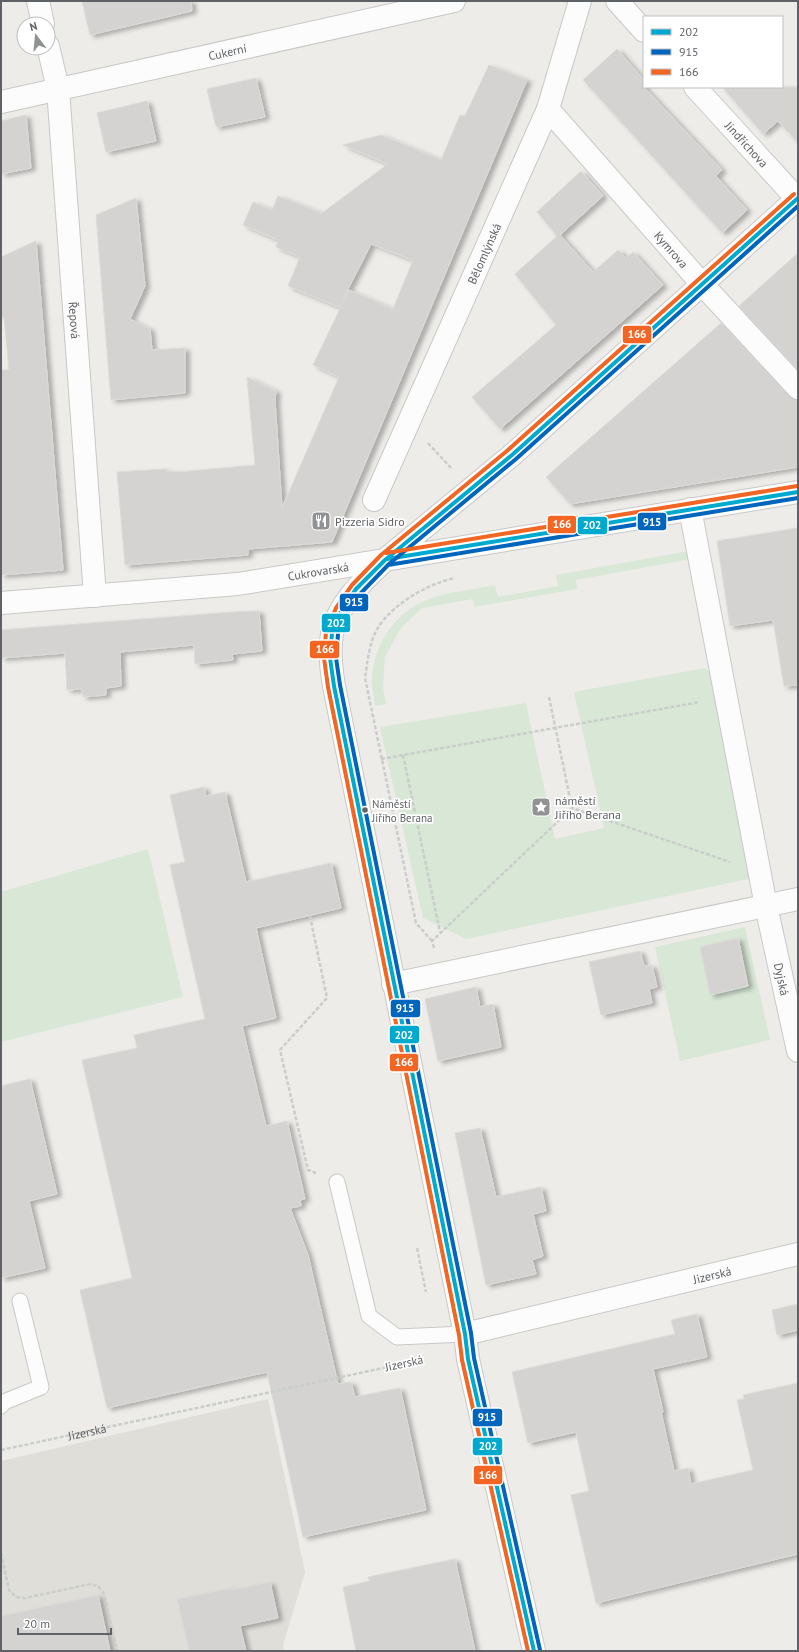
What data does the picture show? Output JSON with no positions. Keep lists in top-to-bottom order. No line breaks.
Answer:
{"streets":{"street":["Cukerní","Jindřichova","Kymrova","Bělomlýnská","Řepová","Cukrovarská","Dyjská","Jizerská"]},"crossings":[["Cukerní","Řepová"],["Kymrova","Bělomlýnská"],["Řepová","Cukrovarská"]],"places":{"restaurant":["Pizzeria Sidro"],"place":["náměstí Jiřího Berana"],"other":["Náměstí Jiřího Berana"]},"lines":["transit line 166","transit line 202","transit line 915"],"legend":["202","915","166"],"scale_bar":"20 m","north":"top"}
